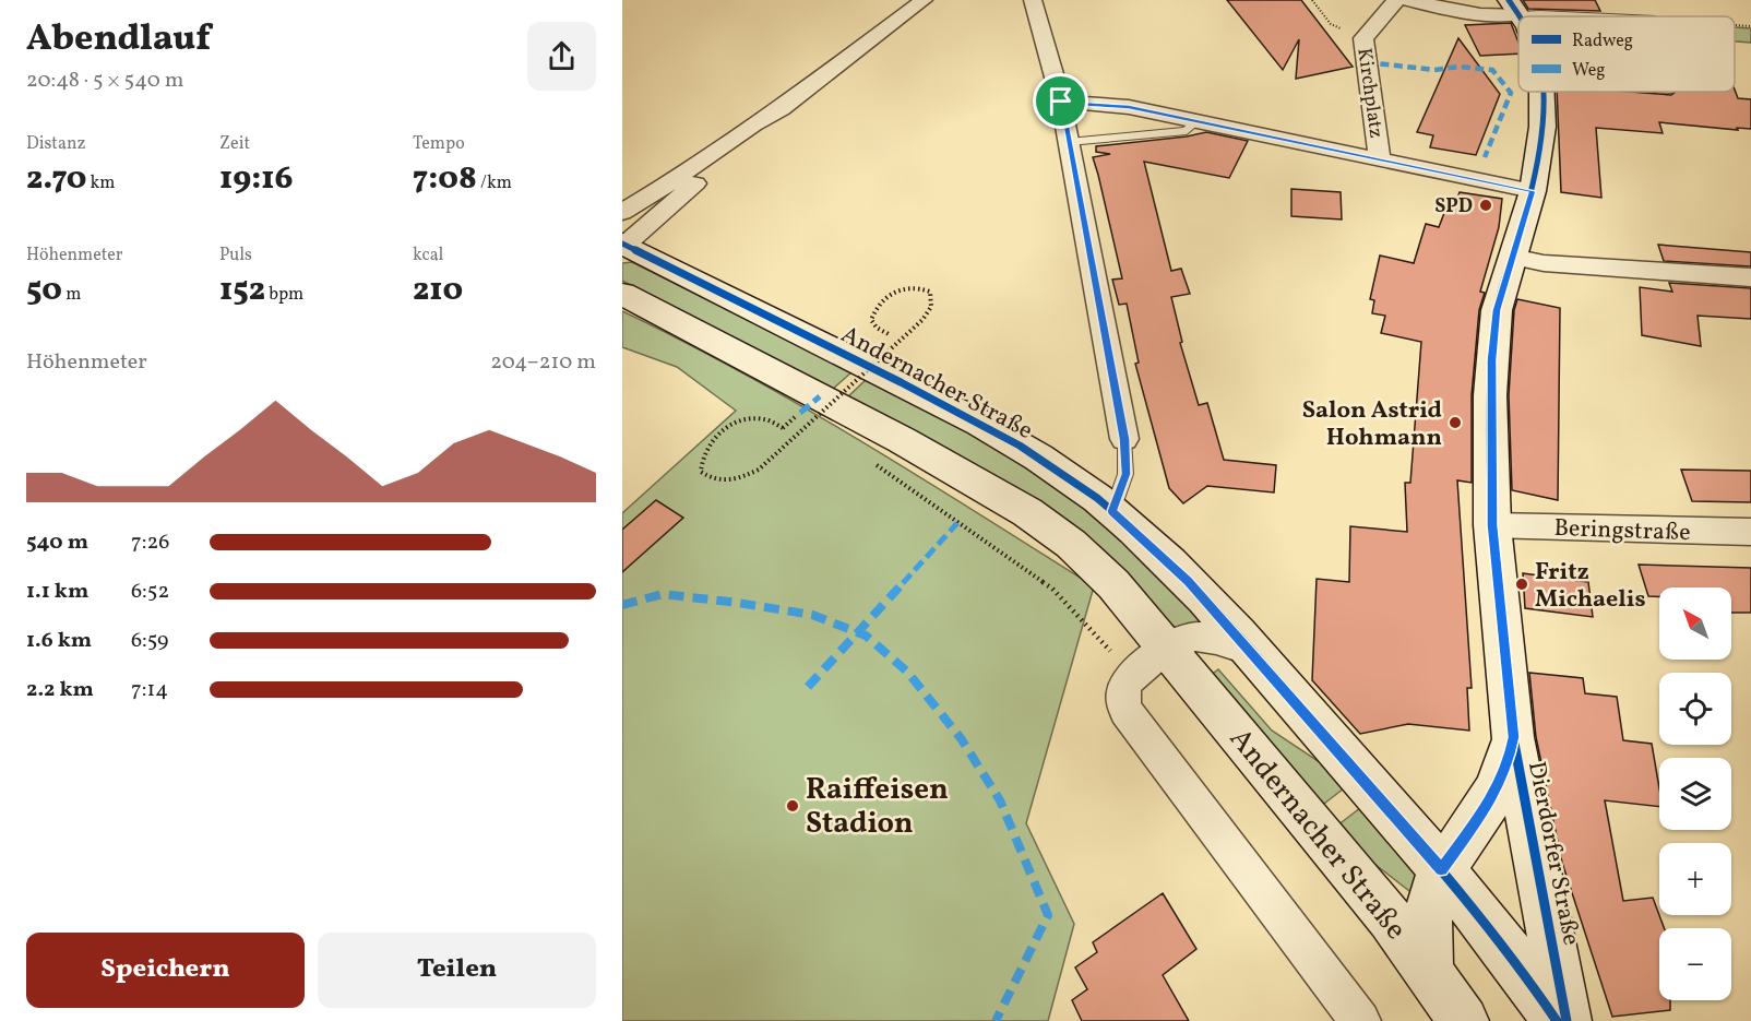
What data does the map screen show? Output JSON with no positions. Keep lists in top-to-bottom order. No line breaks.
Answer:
{"streets":{"street":["Kirchplatz","Andernacher Straße","Beringstraße","Dierdorfer Straße"]},"crossings":[["Andernacher Straße","Dierdorfer Straße"],["Beringstraße","Dierdorfer Straße"]],"places":["SPD","Salon Astrid Hohmann","Fritz Michaelis","Raiffeisen Stadion"],"legend":["Radweg","Weg"],"north":"top left","page":{"heading":["Abendlauf","20:48 · 5 × 540 m"],"stats":[["Distanz","2.70 km"],["Zeit","19:16"],["Tempo","7:08 /km"],["Höhenmeter","50 m"],["Puls","152 bpm"],["kcal","210"]],"chart":["Höhenmeter","204–210 m"],"list":[{"name":"540 m","note":"7:26"},{"name":"1.1 km","note":"6:52"},{"name":"1.6 km","note":"6:59"},{"name":"2.2 km","note":"7:14"}],"map_buttons":["+","−"],"buttons":["Speichern","Teilen"]}}
